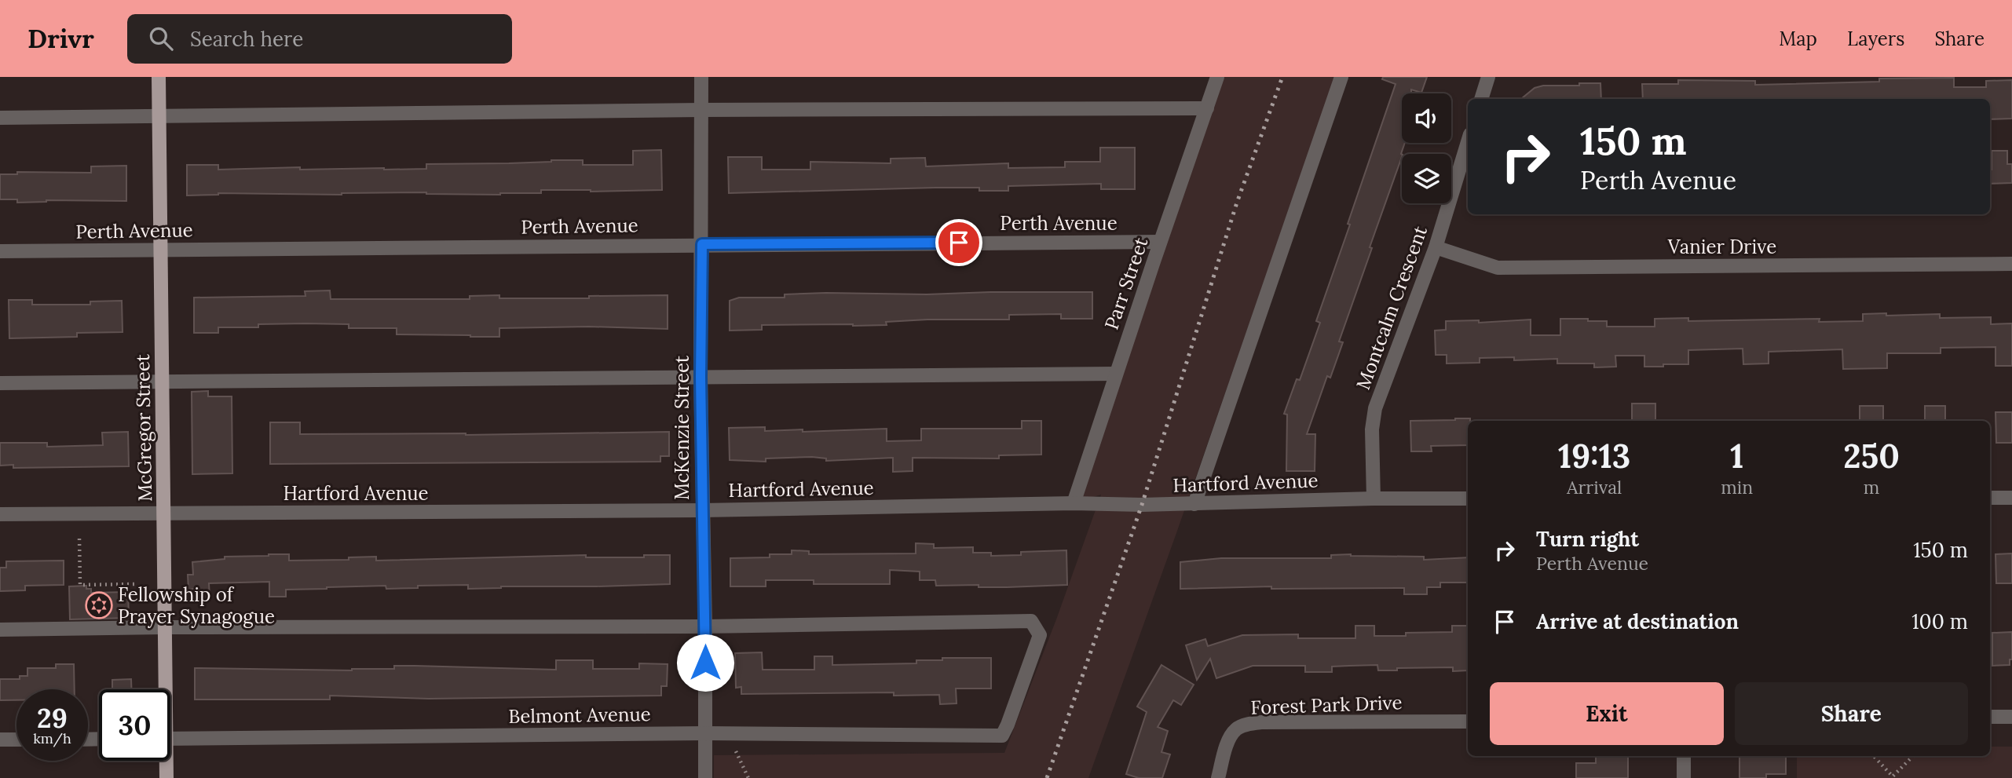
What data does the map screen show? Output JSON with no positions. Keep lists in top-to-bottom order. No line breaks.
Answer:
{"streets":{"main road":["McGregor Street"],"street":["Perth Avenue","Vanier Drive","Parr Street","Montcalm Crescent","McKenzie Street","Hartford Avenue","Forest Park Drive","Belmont Avenue"]},"crossings":[["Perth Avenue","Parr Street"],["Perth Avenue","McGregor Street"],["Perth Avenue","McKenzie Street"],["Vanier Drive","Montcalm Crescent"],["Parr Street","Hartford Avenue"],["Montcalm Crescent","Hartford Avenue"],["McGregor Street","Hartford Avenue"],["McKenzie Street","Hartford Avenue"],["McKenzie Street","Belmont Avenue"]],"places":{"synagogue":["Fellowship of Prayer Synagogue"]},"page":{"header":"Drivr","search":"Search here","nav":["Map","Layers","Share"],"turn":["150 m","Perth Avenue"],"eta":["19:13","Arrival","1","min","250","m"],"list":[{"name":"Turn right","note":"Perth Avenue","value":"150 m"},{"name":"Arrive at destination","value":"100 m"}],"buttons":["Exit","Share"],"speed":"29 km/h","limit":"30"}}
